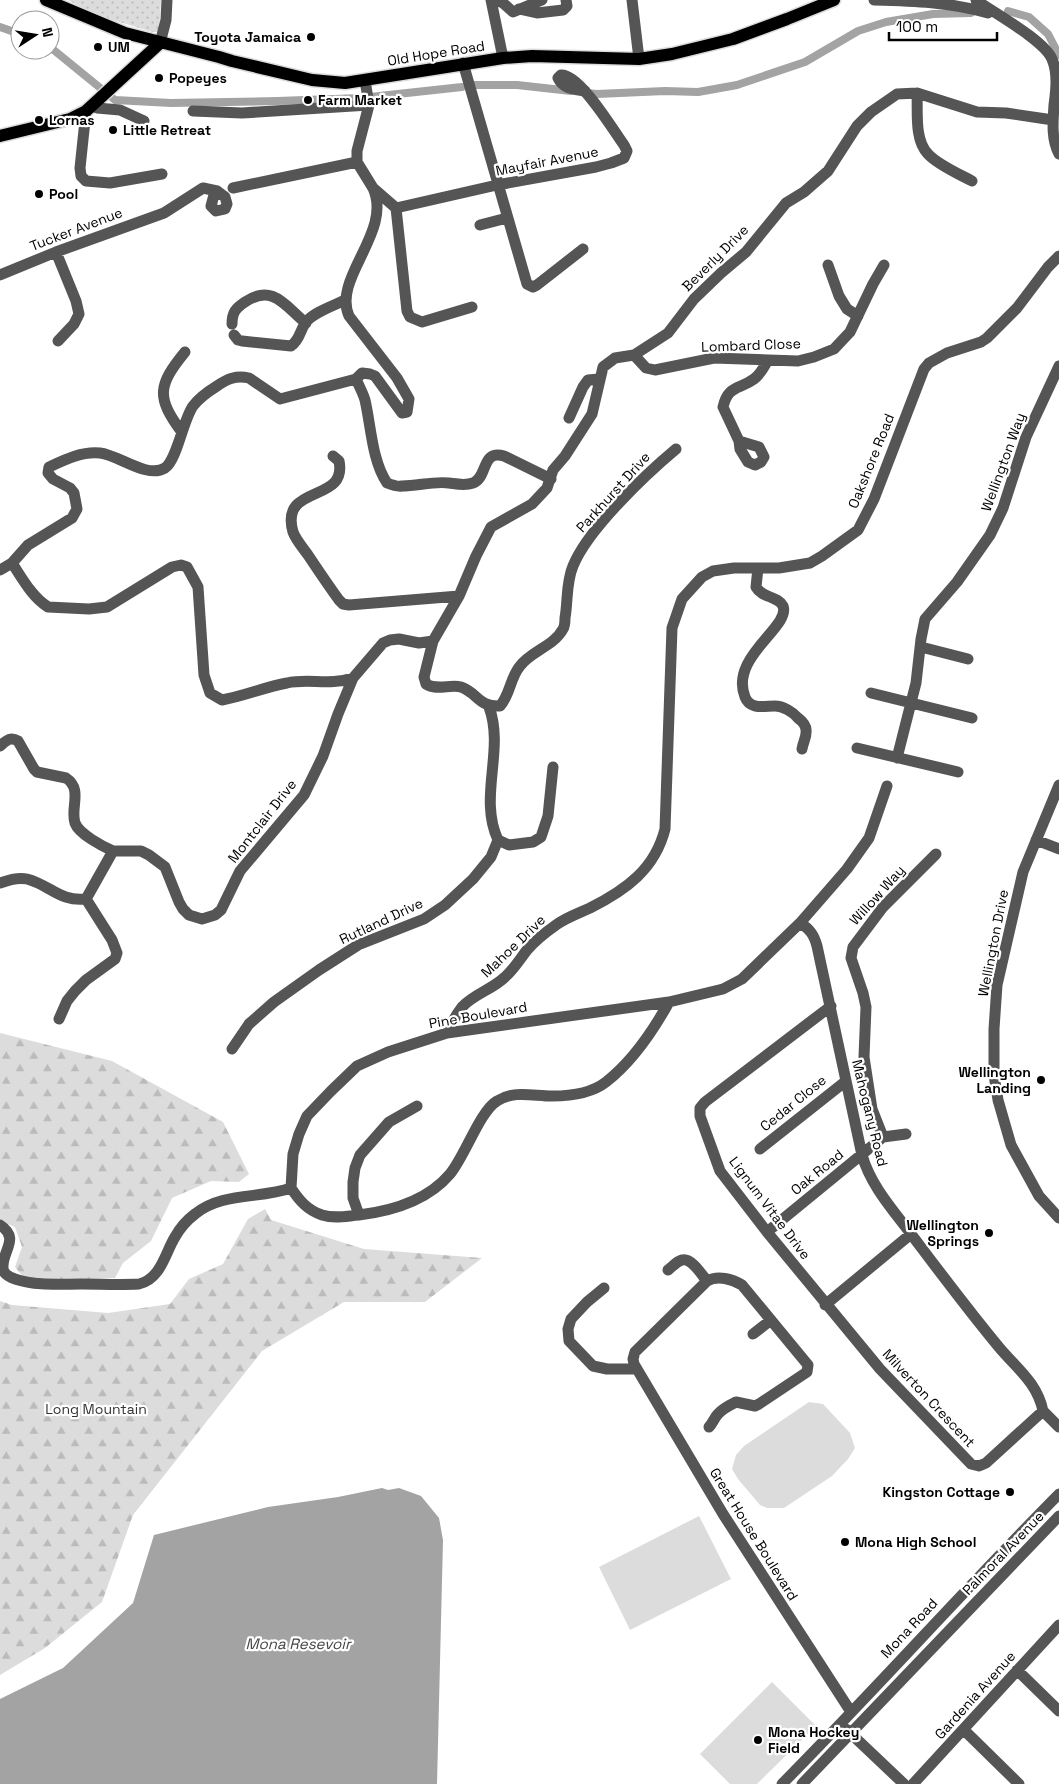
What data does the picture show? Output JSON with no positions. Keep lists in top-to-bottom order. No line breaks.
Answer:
{"streets":{"main road":["Old Hope Road"],"street":["Mayfair Avenue","Tucker Avenue","Beverly Drive","Lombard Close","Oakshore Road","Wellington Way","Parkhurst Drive","Montclair Drive","Willow Way","Rutland Drive","Wellington Drive","Mahoe Drive","Pine Boulevard","Cedar Close","Mahogany Road","Oak Road","Lignum Vitae Drive","Milverton Crescent","Great House Boulevard","Palmoral Avenue","Mona Road","Gardenia Avenue"]},"crossings":[["Beverly Drive","Lombard Close"],["Oakshore Road","Mahoe Drive"],["Mahoe Drive","Pine Boulevard"],["Pine Boulevard","Mahogany Road"],["Cedar Close","Mahogany Road"],["Mahogany Road","Oak Road"],["Mahogany Road","Lignum Vitae Drive"],["Mahogany Road","Milverton Crescent"],["Oak Road","Lignum Vitae Drive"],["Lignum Vitae Drive","Milverton Crescent"],["Great House Boulevard","Mona Road"]],"water":["Mona Resevoir"],"parks":["Long Mountain"],"places":["Toyota Jamaica","UM","Popeyes","Farm Market","Lornas","Little Retreat","Pool","Wellington Landing","Wellington Springs","Kingston Cottage","Mona High School","Mona Hockey Field"],"scale_bar":"100 m","north":"right"}
